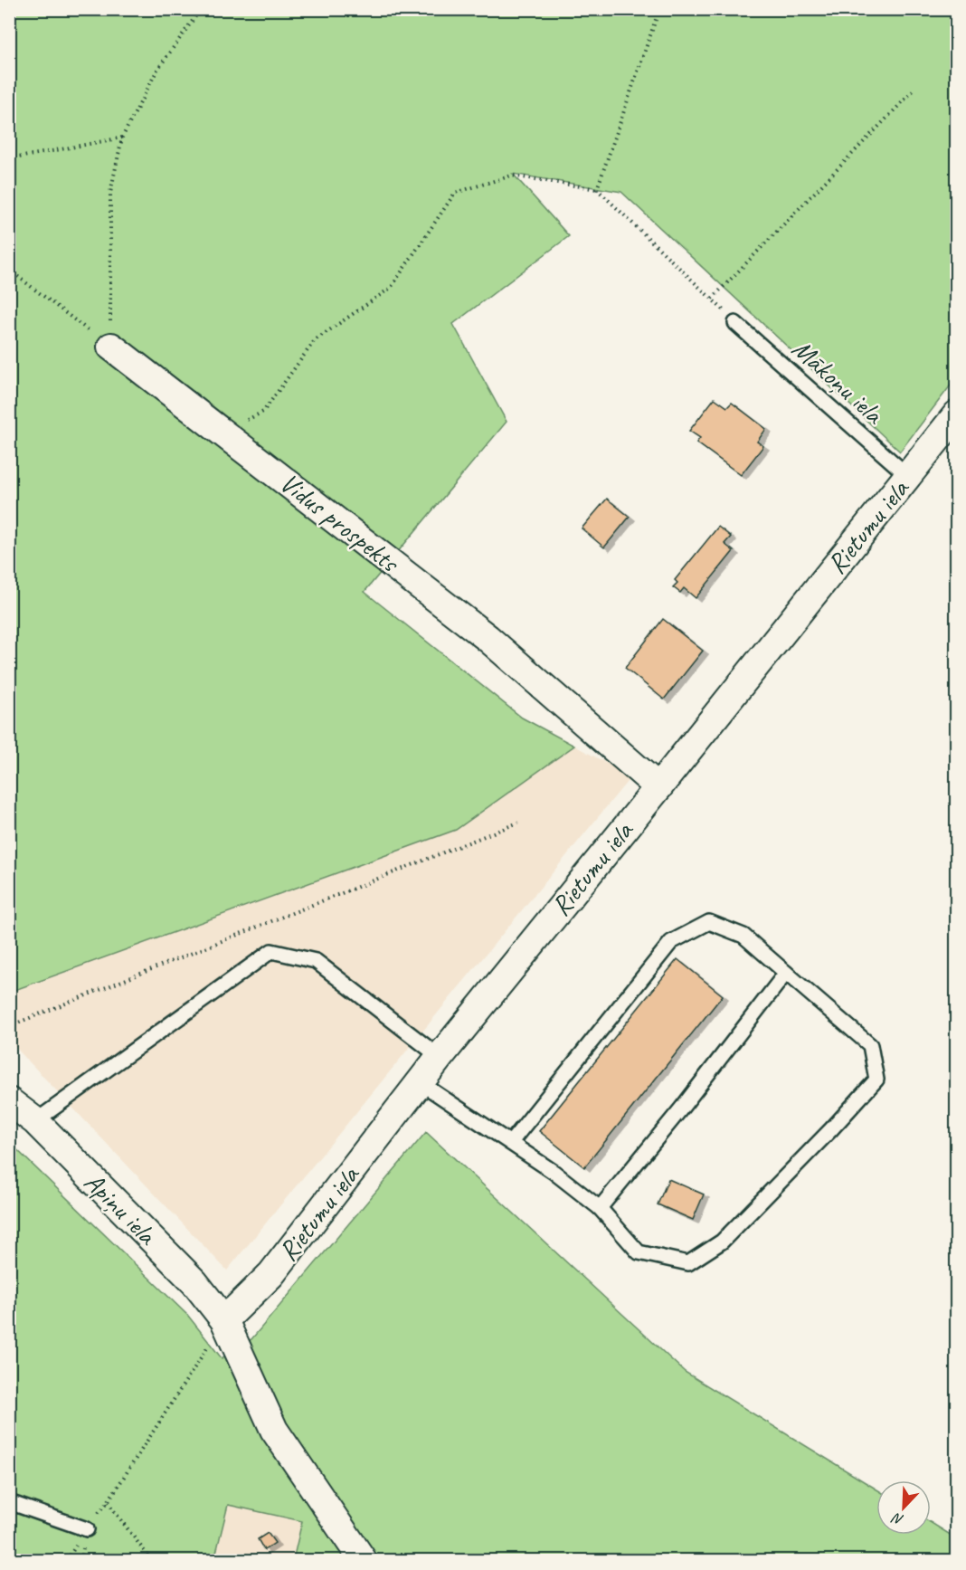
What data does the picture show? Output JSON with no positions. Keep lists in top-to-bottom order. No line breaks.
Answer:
{"streets":{"street":["Vidus prospekts","Rietumu iela","Apiņu iela"],"lane":["Mākoņu iela"]},"crossings":[["Mākoņu iela","Rietumu iela"],["Vidus prospekts","Rietumu iela"],["Rietumu iela","Apiņu iela"]],"north":"bottom left"}
